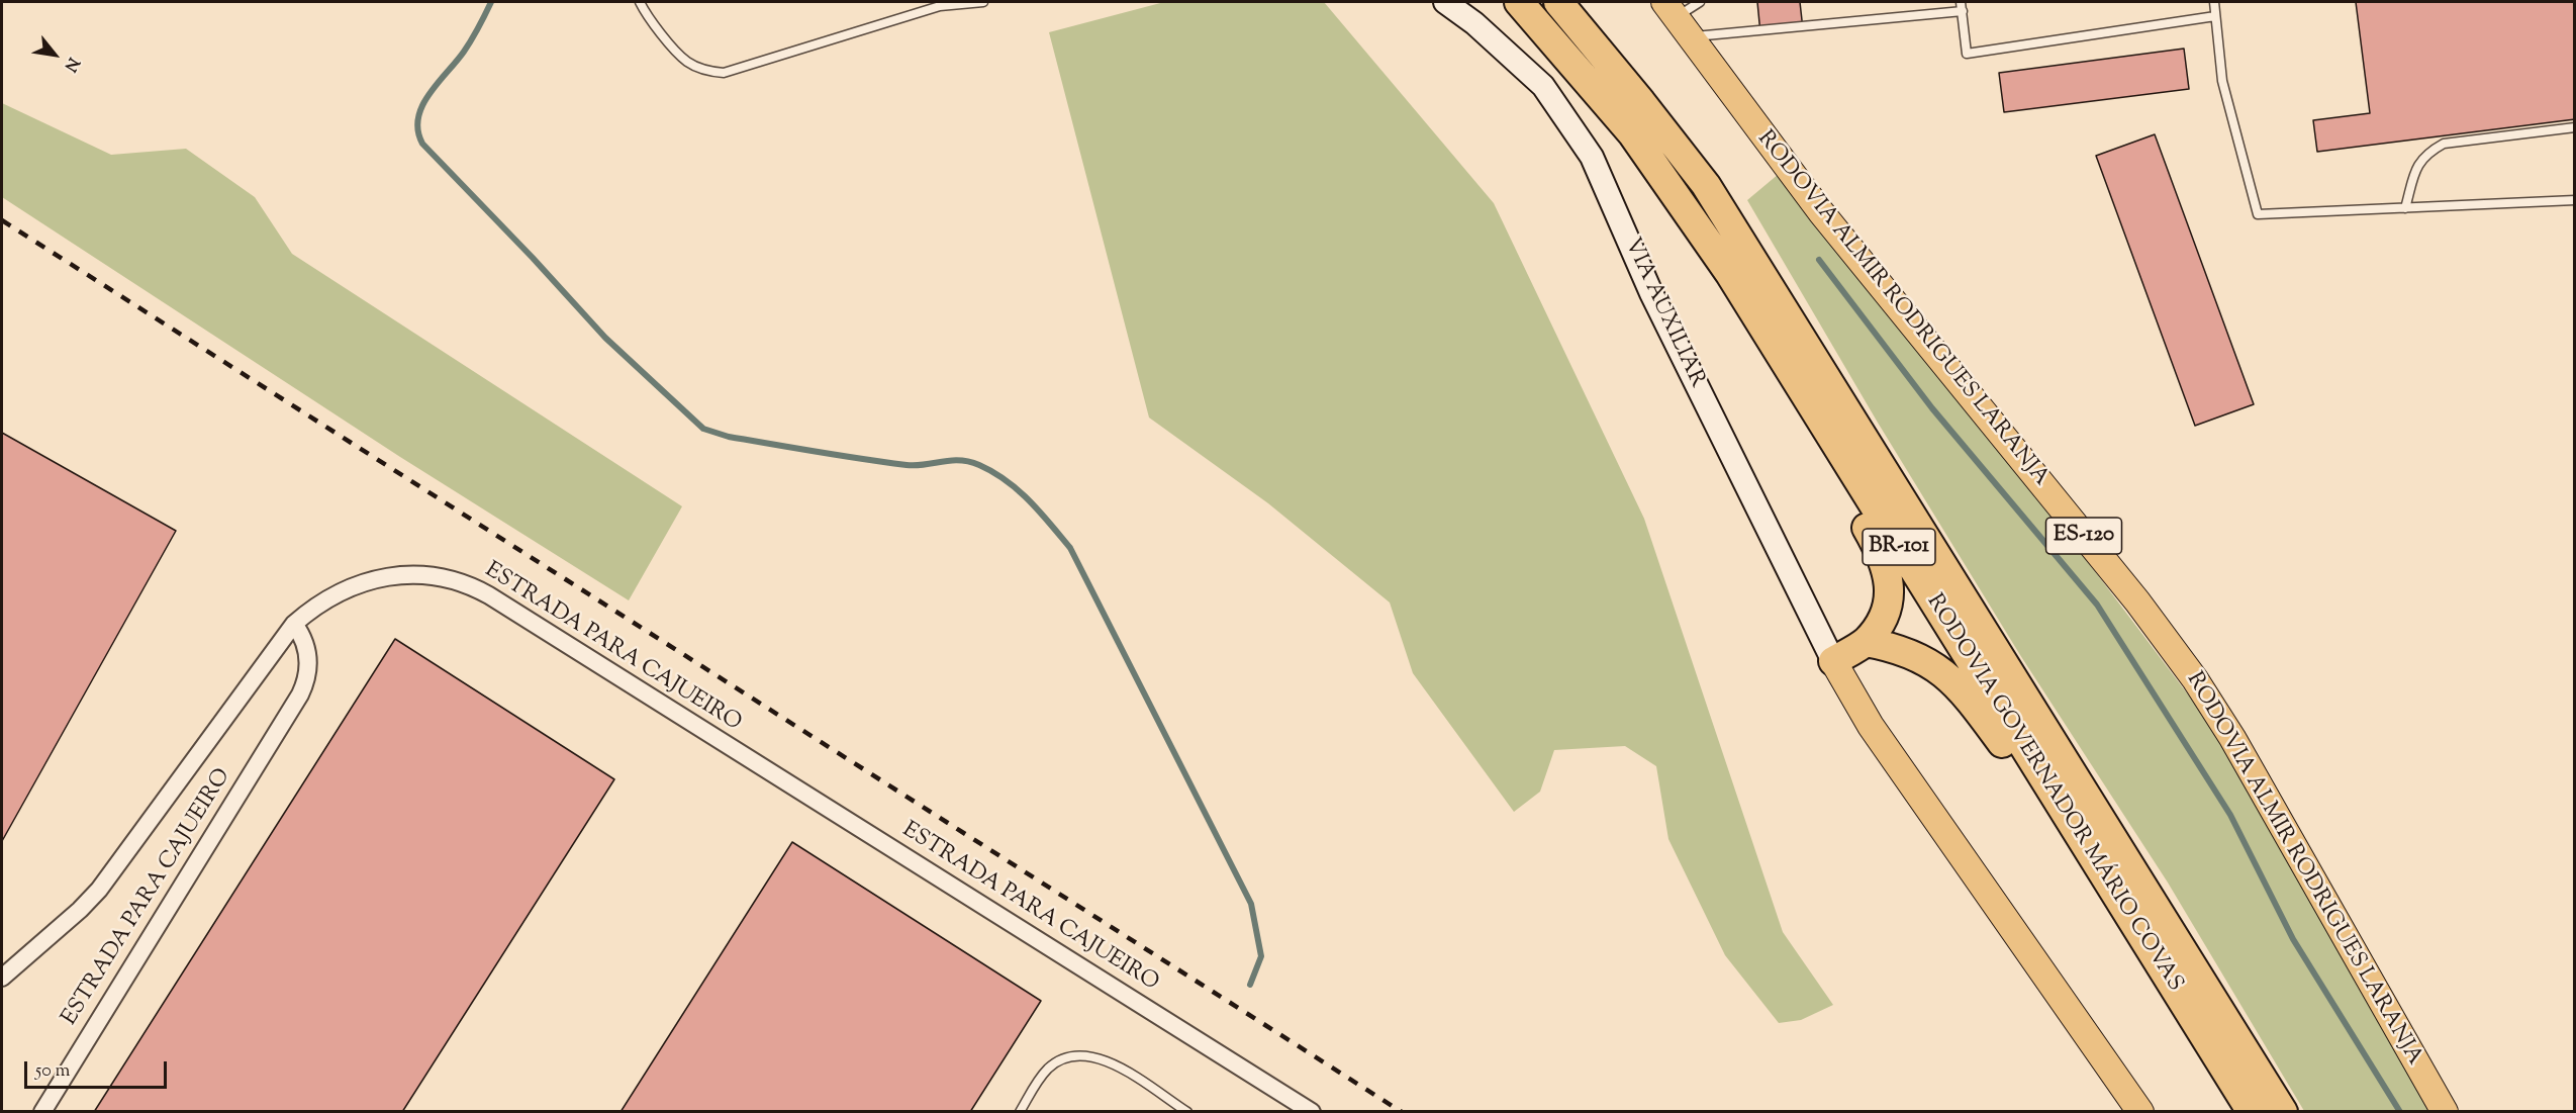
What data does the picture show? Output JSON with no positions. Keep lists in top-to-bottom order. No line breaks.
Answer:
{"streets":{"highway":["BR-101","RODOVIA GOVERNADOR MÁRIO COVAS"],"main road":["RODOVIA ALMIR RODRIGUES LARANJA","ES-120"],"street":["VIA AUXILIAR","ESTRADA PARA CAJUEIRO"]},"scale_bar":"50 m","north":"bottom right"}
